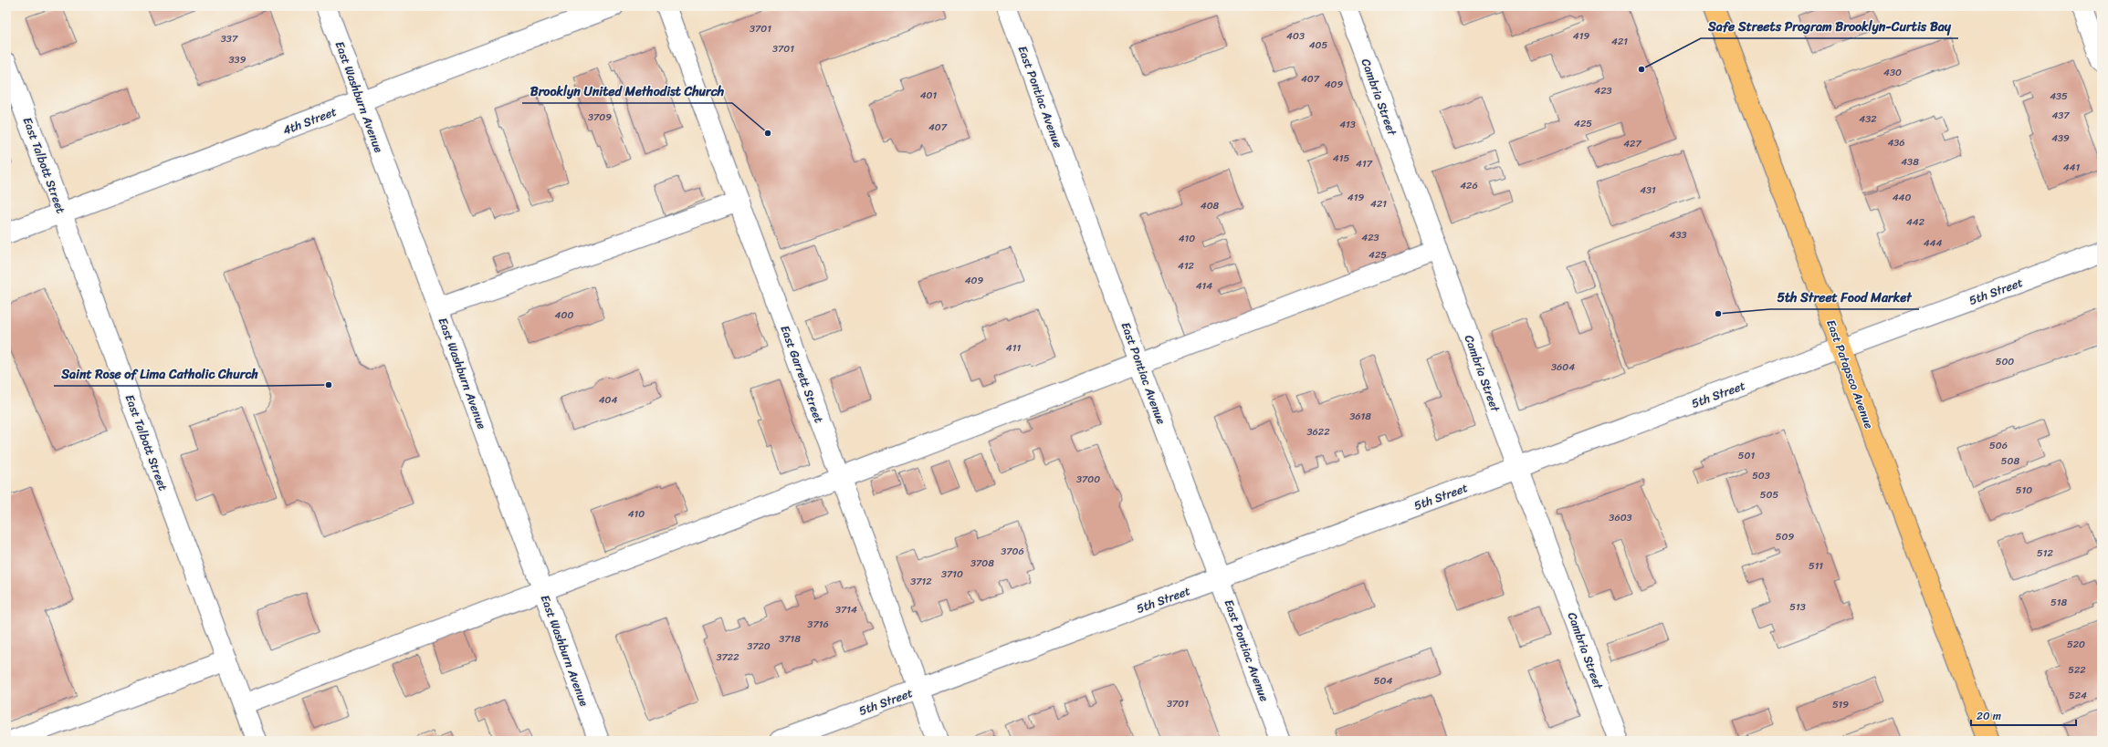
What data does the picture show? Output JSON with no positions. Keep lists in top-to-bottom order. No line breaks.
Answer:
{"streets":{"main road":["East Patapsco Avenue"],"street":["East Washburn Avenue","East Pontiac Avenue","Cambria Street","4th Street","East Talbott Street","5th Street","East Garrett Street"]},"crossings":[["East Washburn Avenue","4th Street"],["East Pontiac Avenue","5th Street"],["Cambria Street","5th Street"],["4th Street","East Talbott Street"],["5th Street","East Garrett Street"],["5th Street","East Patapsco Avenue"]],"places":["Safe Streets Program Brooklyn-Curtis Bay","Brooklyn United Methodist Church","5th Street Food Market","Saint Rose of Lima Catholic Church"],"house_numbers":["3701","403","419","337","421","405","3701","339","430","407","409","423","401","435","437","3709","432","425","413","407","439","436","427","415","438","417","441","426","431","419","440","421","408","442","433","423","410","444","425","412","409","414","400","411","500","3604","404","3618","3622","506","501","508","503","3700","510","505","410","3603","509","3706","512","3708","511","3710","3712","518","513","3714","3716","3718","520","3720","3722","522","504","524","3701","519"],"scale_bar":"20 m"}
